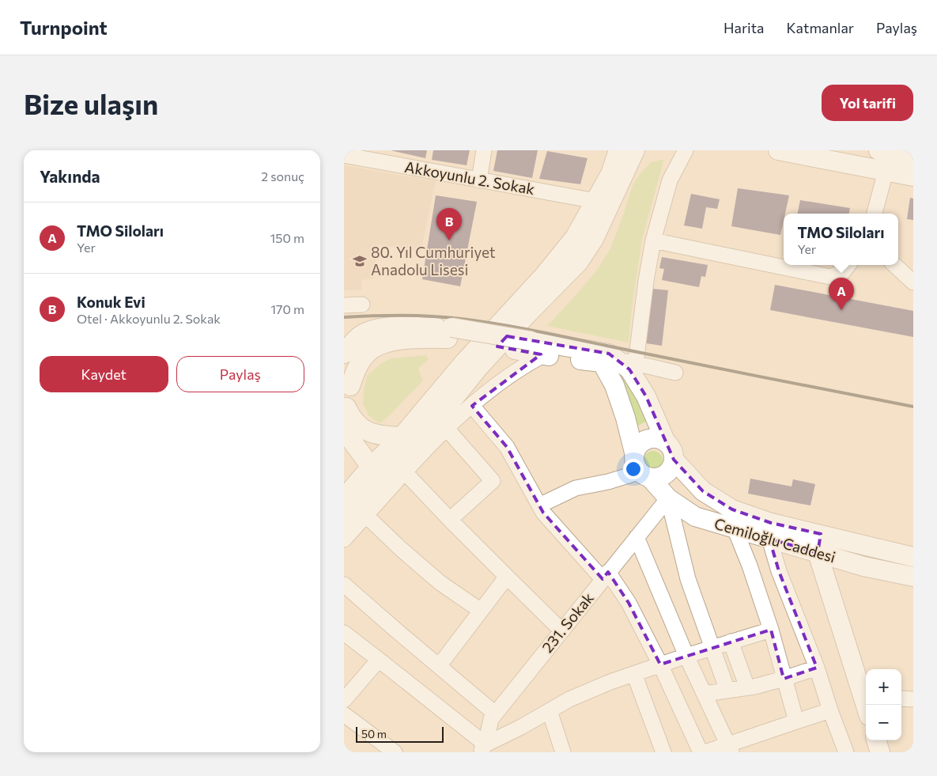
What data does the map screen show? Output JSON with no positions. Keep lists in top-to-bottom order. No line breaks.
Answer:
{"streets":{"main road":["Cemiloğlu Caddesi"],"street":["Akkoyunlu 2. Sokak","231. Sokak"]},"crossings":[["Cemiloğlu Caddesi","231. Sokak"]],"places":{"school or university":["80. Yıl Cumhuriyet Anadolu Lisesi"]},"scale_bar":"50 m","page":{"header":"Turnpoint","nav":["Harita","Katmanlar","Paylaş"],"buttons":["Yol tarifi",["Kaydet","Paylaş"]],"title":"Bize ulaşın","heading":["Yakında","2 sonuç"],"list":[{"mark":"A","name":"TMO Siloları","note":"Yer","value":"150 m"},{"mark":"B","name":"Konuk Evi","note":"Otel · Akkoyunlu 2. Sokak","value":"170 m"}],"pins":["B","A"],"popup":["TMO Siloları","Yer"],"map_buttons":["+","−"],"scale":"50 m"}}
